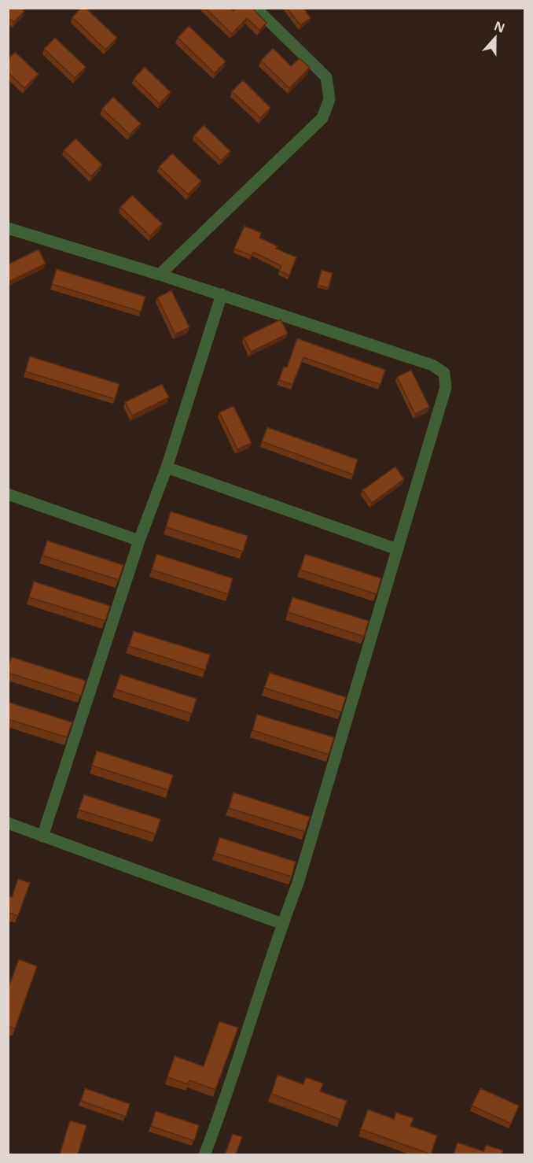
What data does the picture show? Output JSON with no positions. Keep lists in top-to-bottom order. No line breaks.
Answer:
{"north":"top"}
